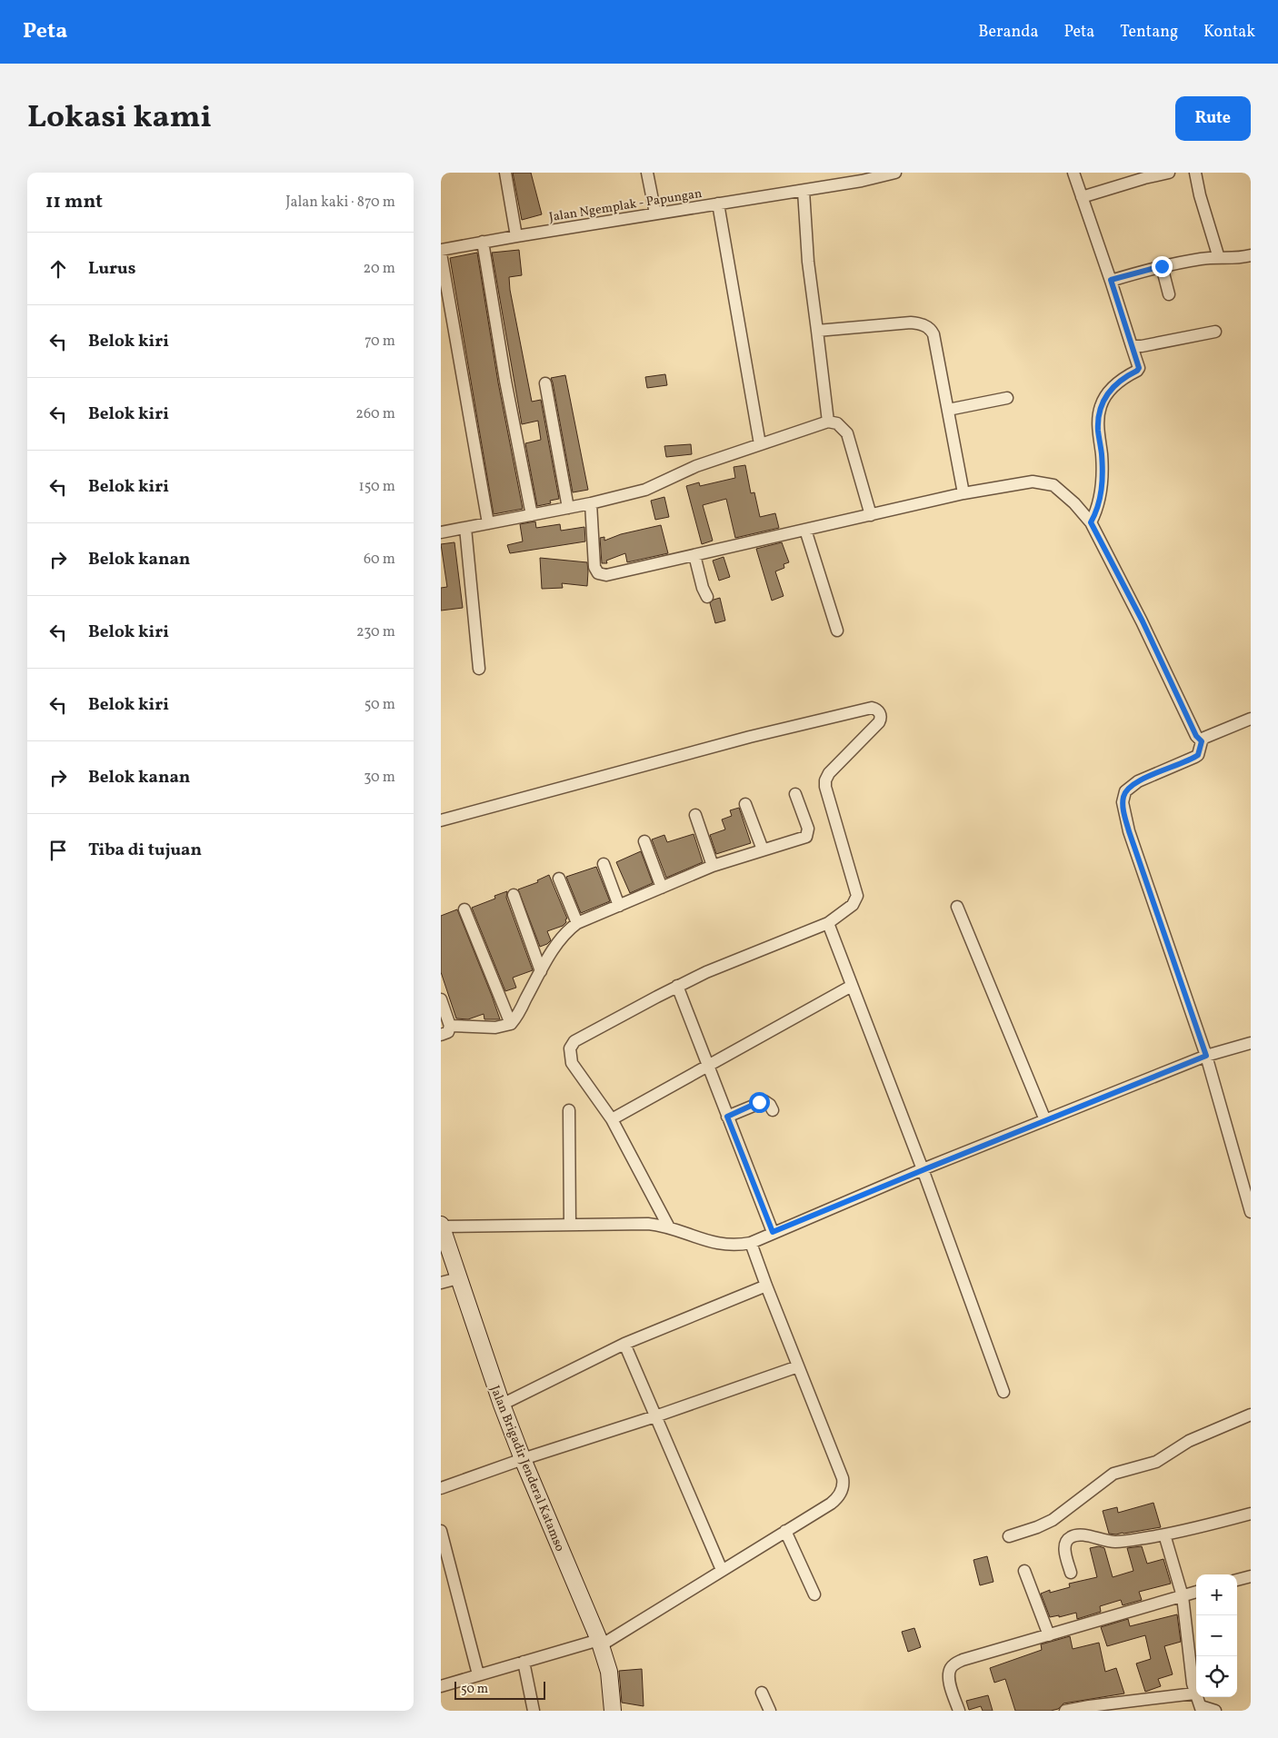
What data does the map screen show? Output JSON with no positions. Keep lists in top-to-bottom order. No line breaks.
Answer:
{"streets":{"main road":["Jalan Brigadir Jenderal Katamso"],"street":["Jalan Ngemplak - Papungan"]},"scale_bar":"50 m","page":{"header":"Peta","nav":["Beranda","Peta","Tentang","Kontak"],"title":"Lokasi kami","buttons":"Rute","heading":["11 mnt","Jalan kaki · 870 m"],"list":[["Lurus","20 m"],["Belok kiri","70 m"],["Belok kiri","260 m"],["Belok kiri","150 m"],["Belok kanan","60 m"],["Belok kiri","230 m"],["Belok kiri","50 m"],["Belok kanan","30 m"],"Tiba di tujuan"],"map_buttons":["+","−"],"scale":"50 m"}}
